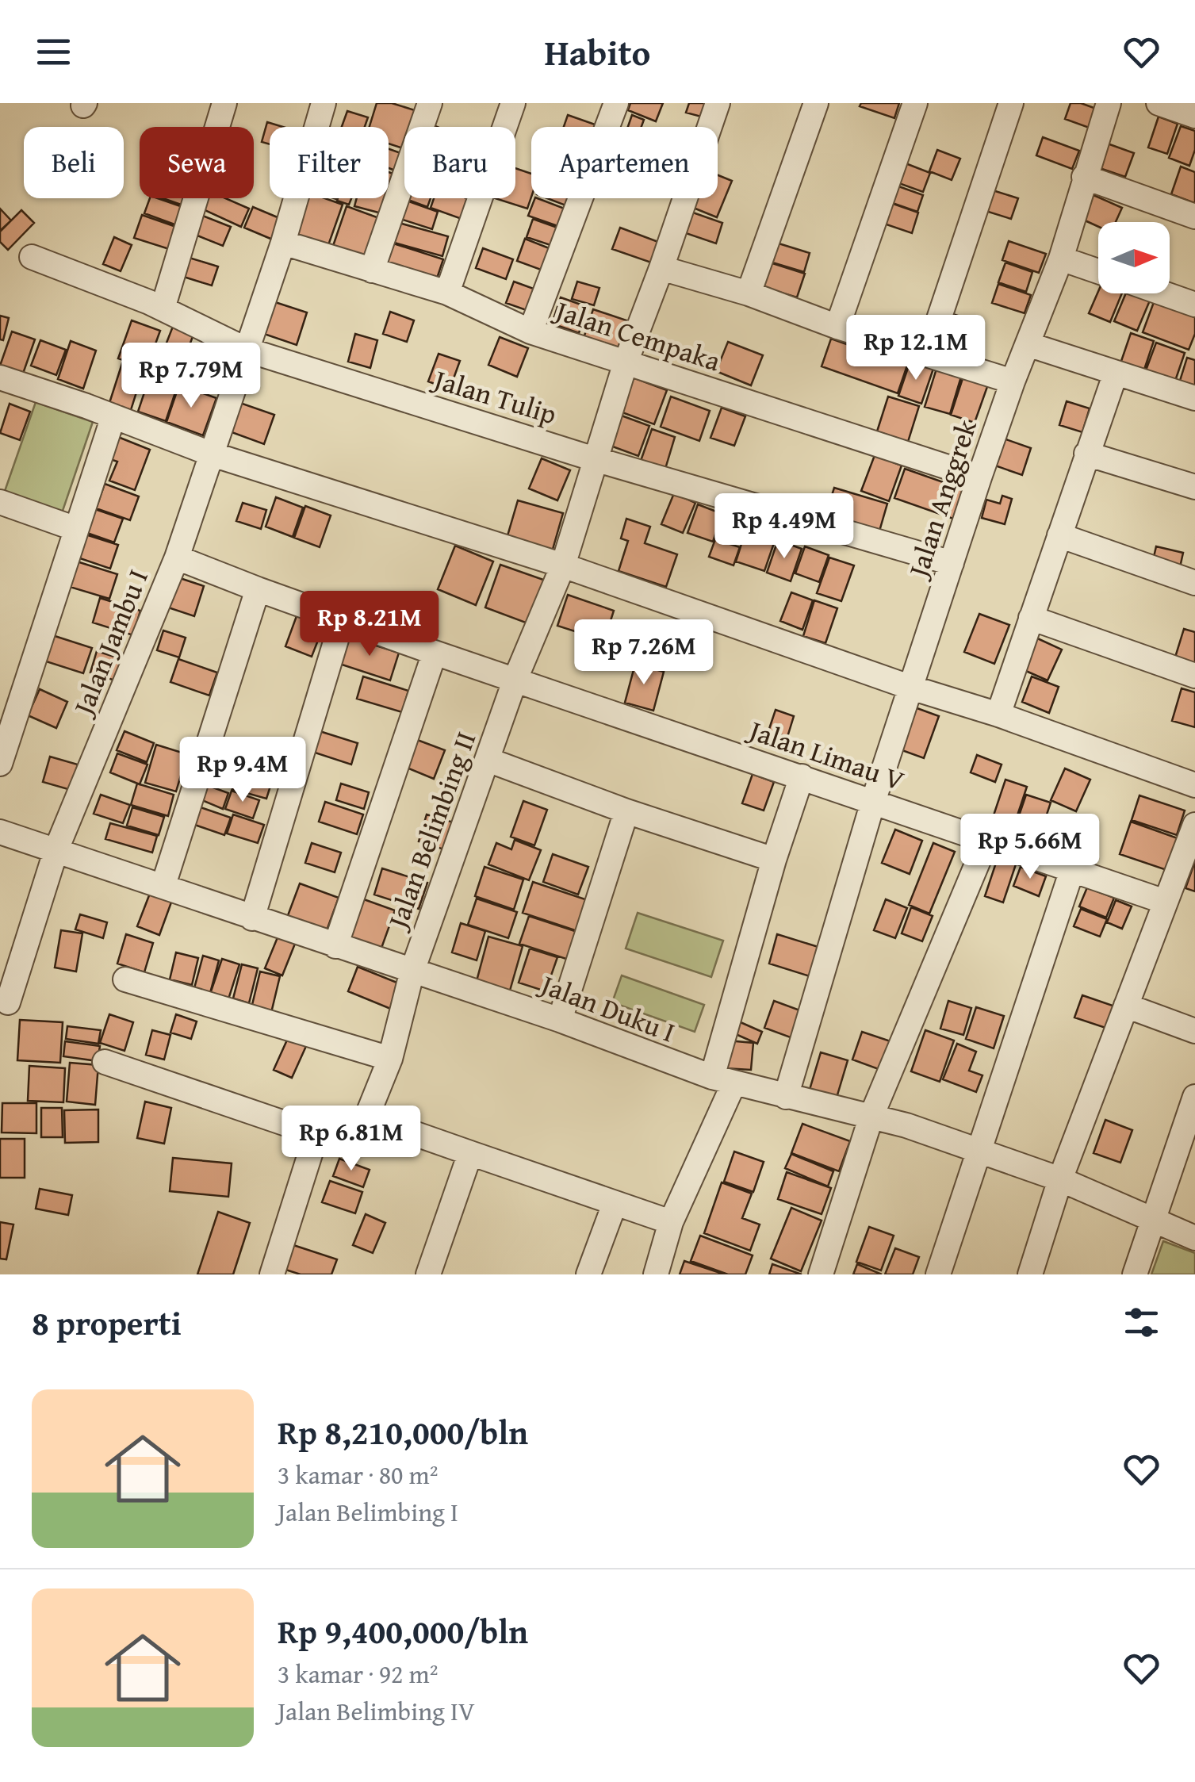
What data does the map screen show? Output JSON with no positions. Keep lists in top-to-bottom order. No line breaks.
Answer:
{"streets":{"street":["Jalan Cempaka","Jalan Tulip","Jalan Anggrek","Jalan Jambu I","Jalan Limau V","Jalan Belimbing II","Jalan Duku I"]},"crossings":[["Jalan Cempaka","Jalan Anggrek"],["Jalan Cempaka","Jalan Jambu I"],["Jalan Cempaka","Jalan Belimbing II"],["Jalan Tulip","Jalan Anggrek"],["Jalan Tulip","Jalan Jambu I"],["Jalan Tulip","Jalan Belimbing II"],["Jalan Anggrek","Jalan Limau V"],["Jalan Anggrek","Jalan Duku I"],["Jalan Jambu I","Jalan Limau V"],["Jalan Jambu I","Jalan Duku I"],["Jalan Limau V","Jalan Belimbing II"],["Jalan Belimbing II","Jalan Duku I"]],"north":"right","page":{"header":"Habito","chip":["Beli","Sewa","Filter","Baru","Apartemen"],"price":["Rp 12.1M","Rp 7.79M","Rp 4.49M","Rp 8.21M","Rp 7.26M","Rp 9.4M","Rp 5.66M","Rp 6.81M"],"heading":"8 properti","list":[{"name":"Rp 8,210,000/bln","note":"3 kamar · 80 m² · Jalan Belimbing I"},{"name":"Rp 9,400,000/bln","note":"3 kamar · 92 m² · Jalan Belimbing IV"}]}}
